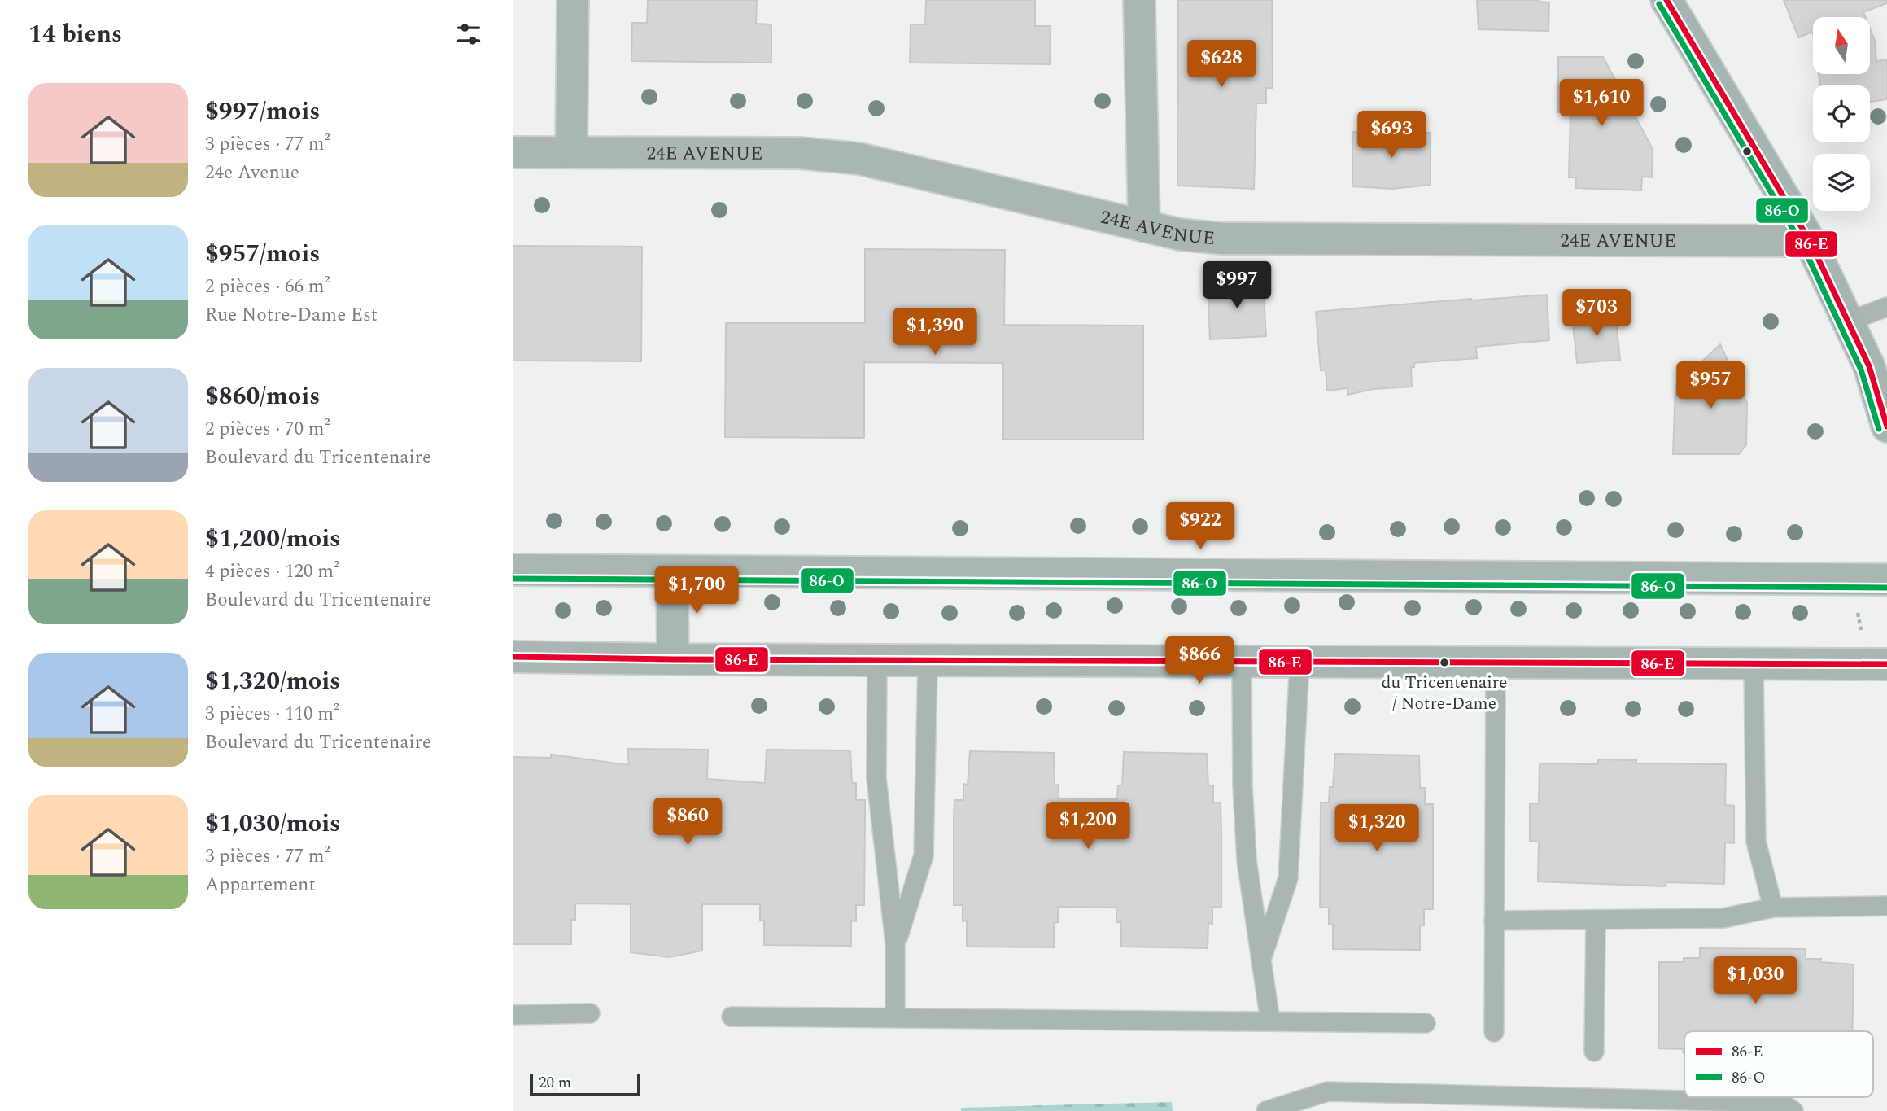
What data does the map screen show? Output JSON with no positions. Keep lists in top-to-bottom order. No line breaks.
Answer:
{"streets":{"street":["24E AVENUE"]},"places":["du Tricentenaire / Notre-Dame"],"lines":["transit line 86-E","transit line 86-O"],"legend":["86-E","86-O"],"scale_bar":"20 m","north":"top","page":{"heading":"14 biens","price":["$628","$1,610","$693","$997","$703","$1,390","$957","$922","$1,700","$866","$860","$1,200","$1,320","$1,030"],"list":[{"name":"$997/mois","note":"3 pièces · 77 m² · 24e Avenue"},{"name":"$957/mois","note":"2 pièces · 66 m² · Rue Notre-Dame Est"},{"name":"$860/mois","note":"2 pièces · 70 m² · Boulevard du Tricentenaire"},{"name":"$1,200/mois","note":"4 pièces · 120 m² · Boulevard du Tricentenaire"},{"name":"$1,320/mois","note":"3 pièces · 110 m² · Boulevard du Tricentenaire"},{"name":"$1,030/mois","note":"3 pièces · 77 m² · Appartement"}],"scale":"20 m"}}
